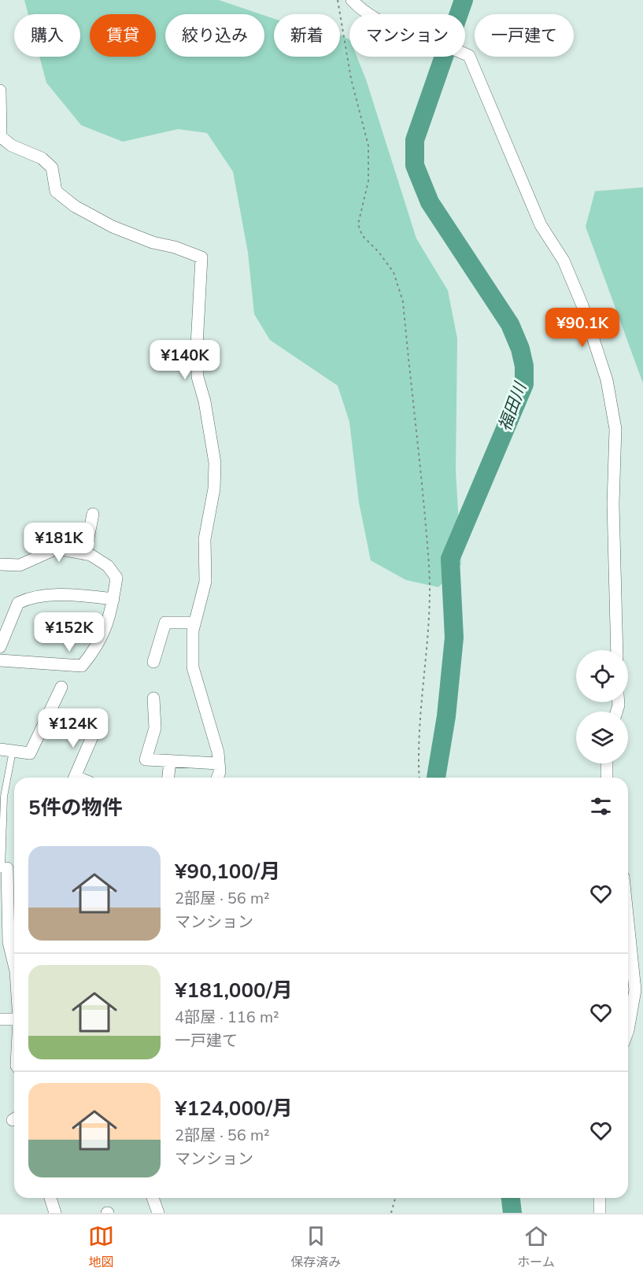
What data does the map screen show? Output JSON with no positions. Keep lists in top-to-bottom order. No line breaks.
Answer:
{"water":["福田川"],"page":{"chip":["購入","賃貸","絞り込み","新着","マンション","一戸建て"],"price":["¥90.1K","¥140K","¥181K","¥152K","¥124K"],"heading":"5件の物件","list":[{"name":"¥90,100/月","note":"2部屋 · 56 m² · マンション"},{"name":"¥181,000/月","note":"4部屋 · 116 m² · 一戸建て"},{"name":"¥124,000/月","note":"2部屋 · 56 m² · マンション"}],"tabs":["地図","保存済み","ホーム"]}}
